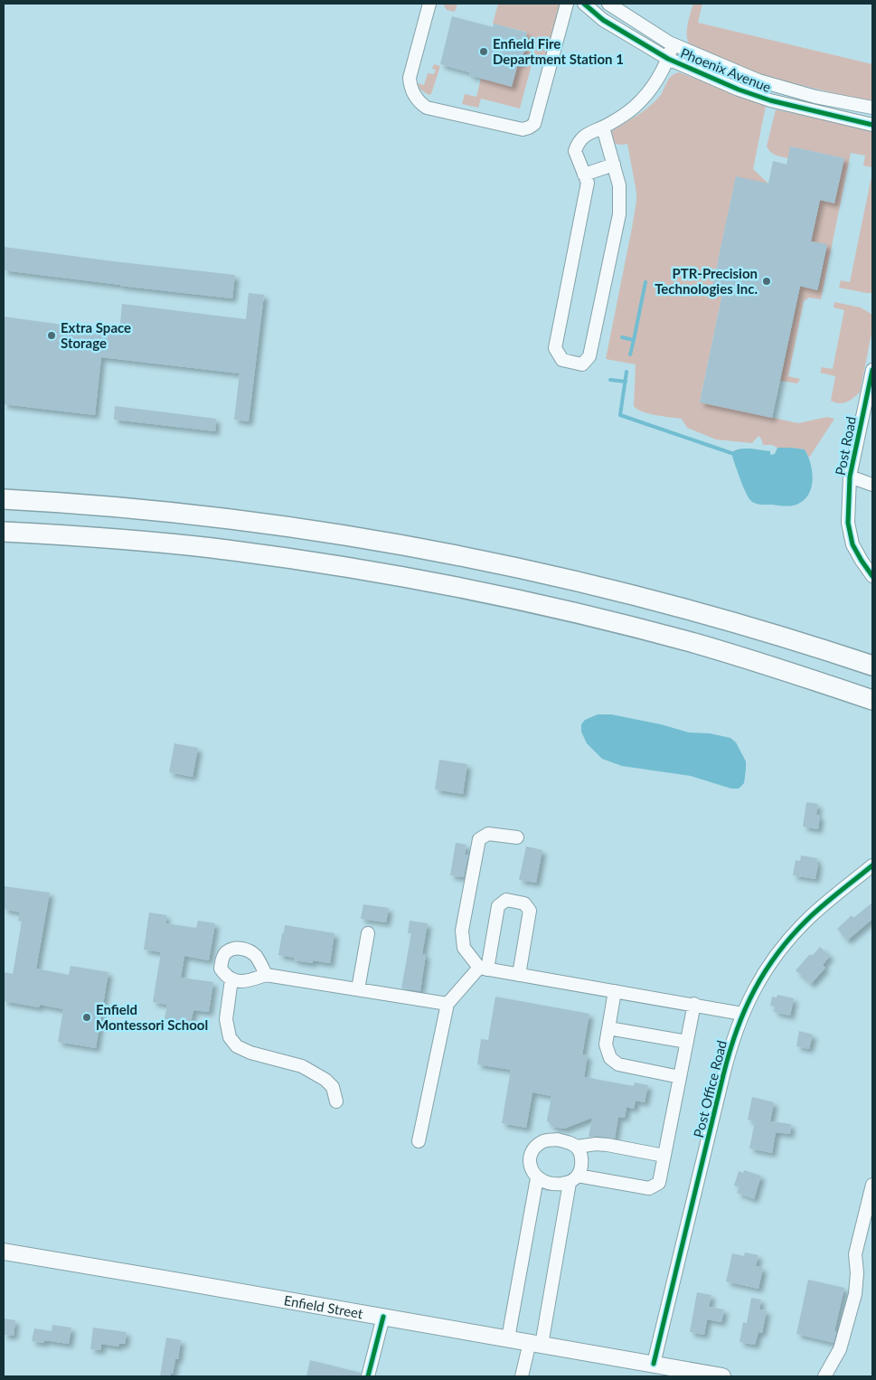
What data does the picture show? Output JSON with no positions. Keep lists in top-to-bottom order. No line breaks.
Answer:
{"streets":{"main road":["Enfield Street"],"street":["Phoenix Avenue","Post Road","Post Office Road"]},"crossings":[["Post Office Road","Enfield Street"]],"places":["Enfield Fire Department Station 1","PTR-Precision Technologies Inc.","Extra Space Storage","Enfield Montessori School"]}
